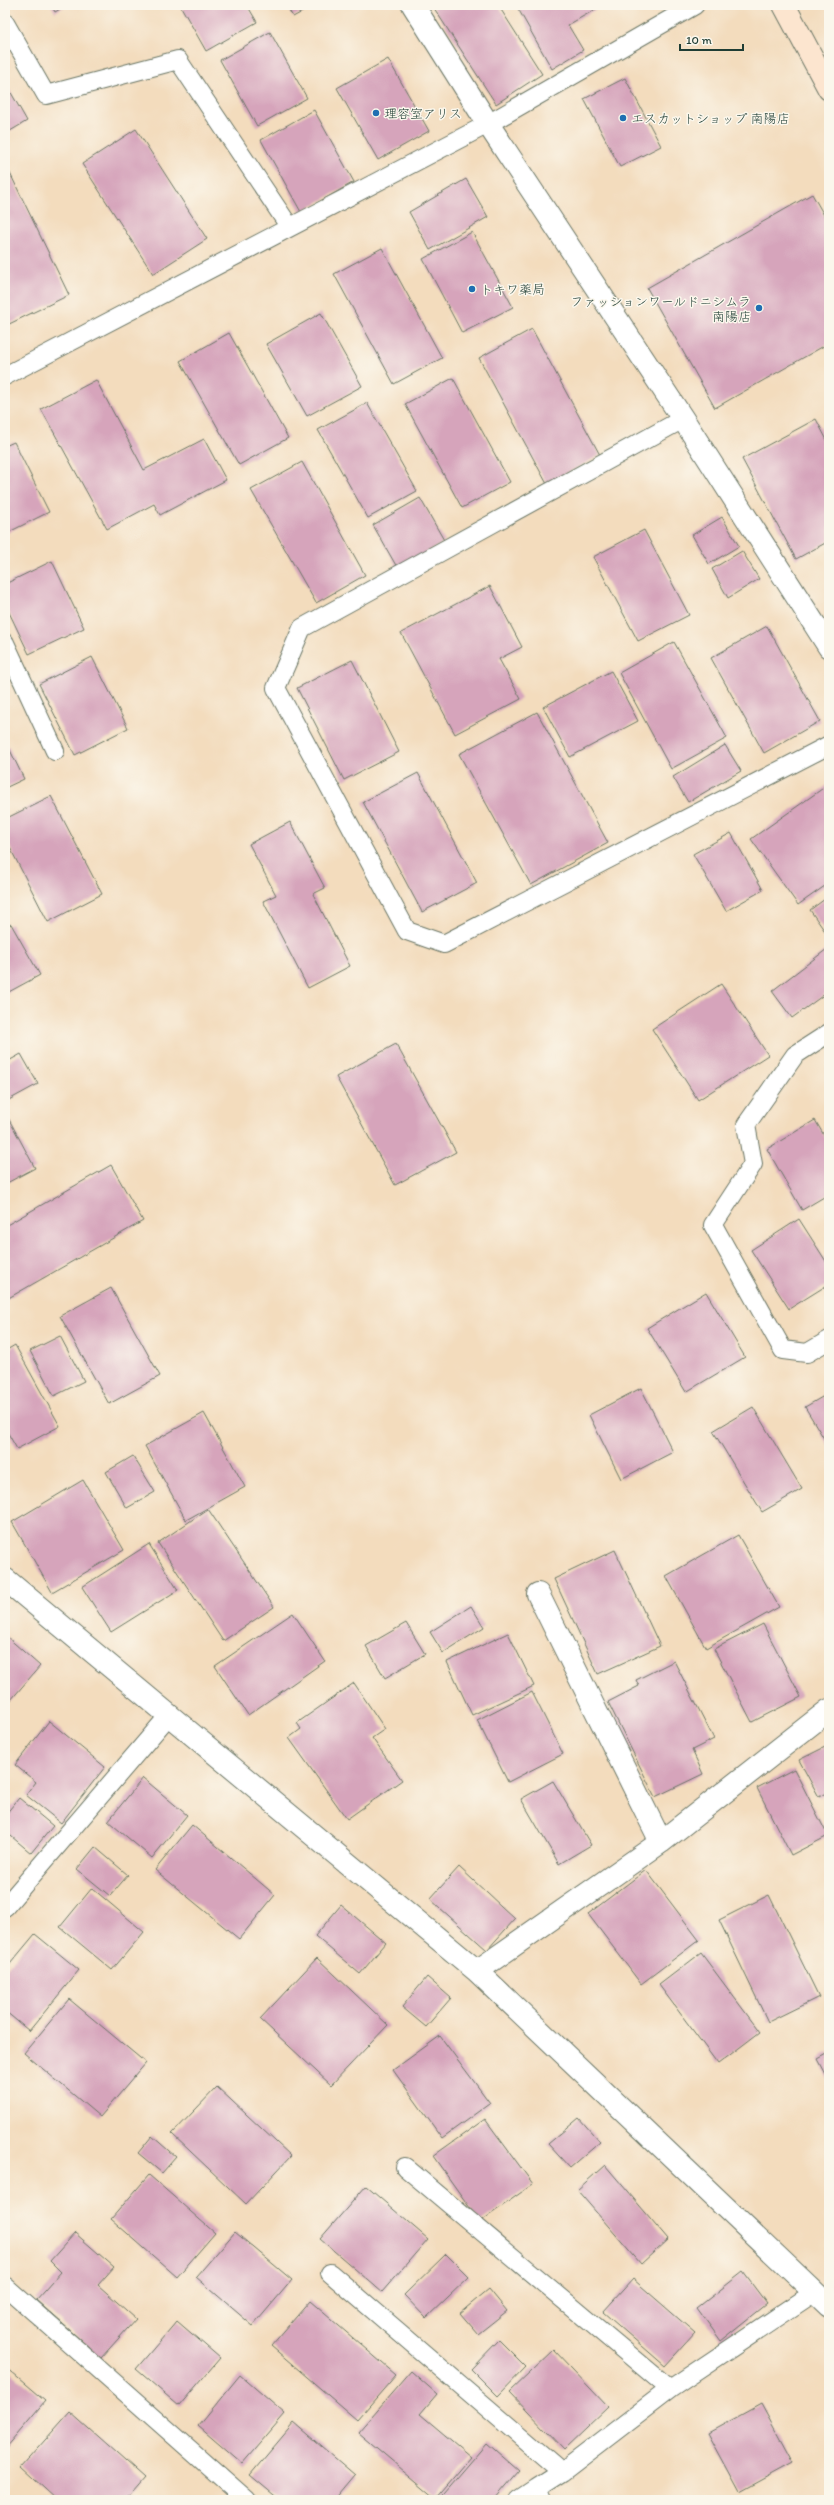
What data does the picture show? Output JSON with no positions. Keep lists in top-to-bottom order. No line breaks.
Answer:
{"places":["理容室アリス","エスカットショップ 南陽店","トキワ薬局","ファッションワールドニシムラ 南陽店"],"scale_bar":"10 m"}
